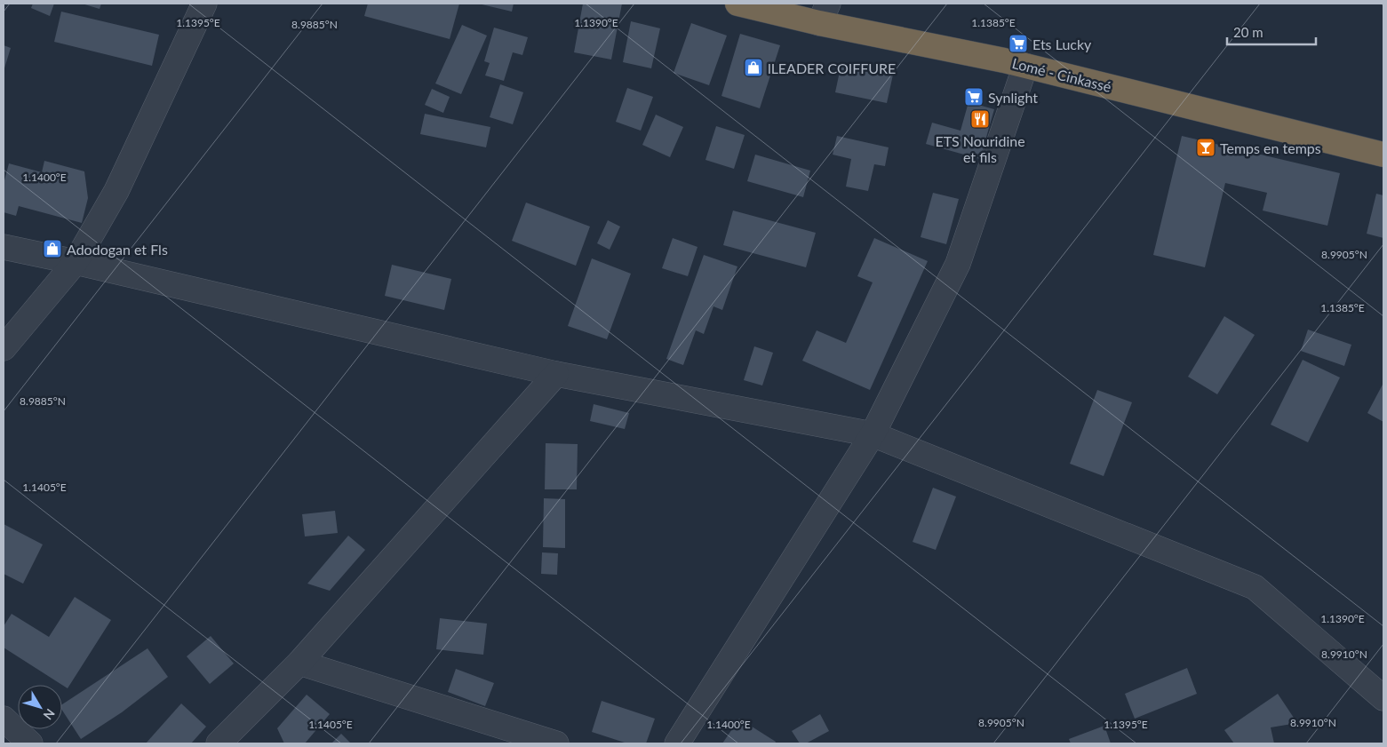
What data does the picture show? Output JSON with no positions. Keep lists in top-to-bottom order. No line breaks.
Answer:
{"streets":{"highway":["Lomé - Cinkassé"]},"places":{"supermarket":["Ets Lucky","Synlight"],"shop":["lLEADER COIFFURE","Adodogan et Fls"],"restaurant":["ETS Nouridine et fils"],"bar":["Temps en temps"]},"scale_bar":"20 m","north":"bottom right","coordinates":["1.1395°E","1.1390°E","1.1385°E","8.9885°N","1.1400°E","8.9905°N","1.1405°E","8.9910°N"]}
